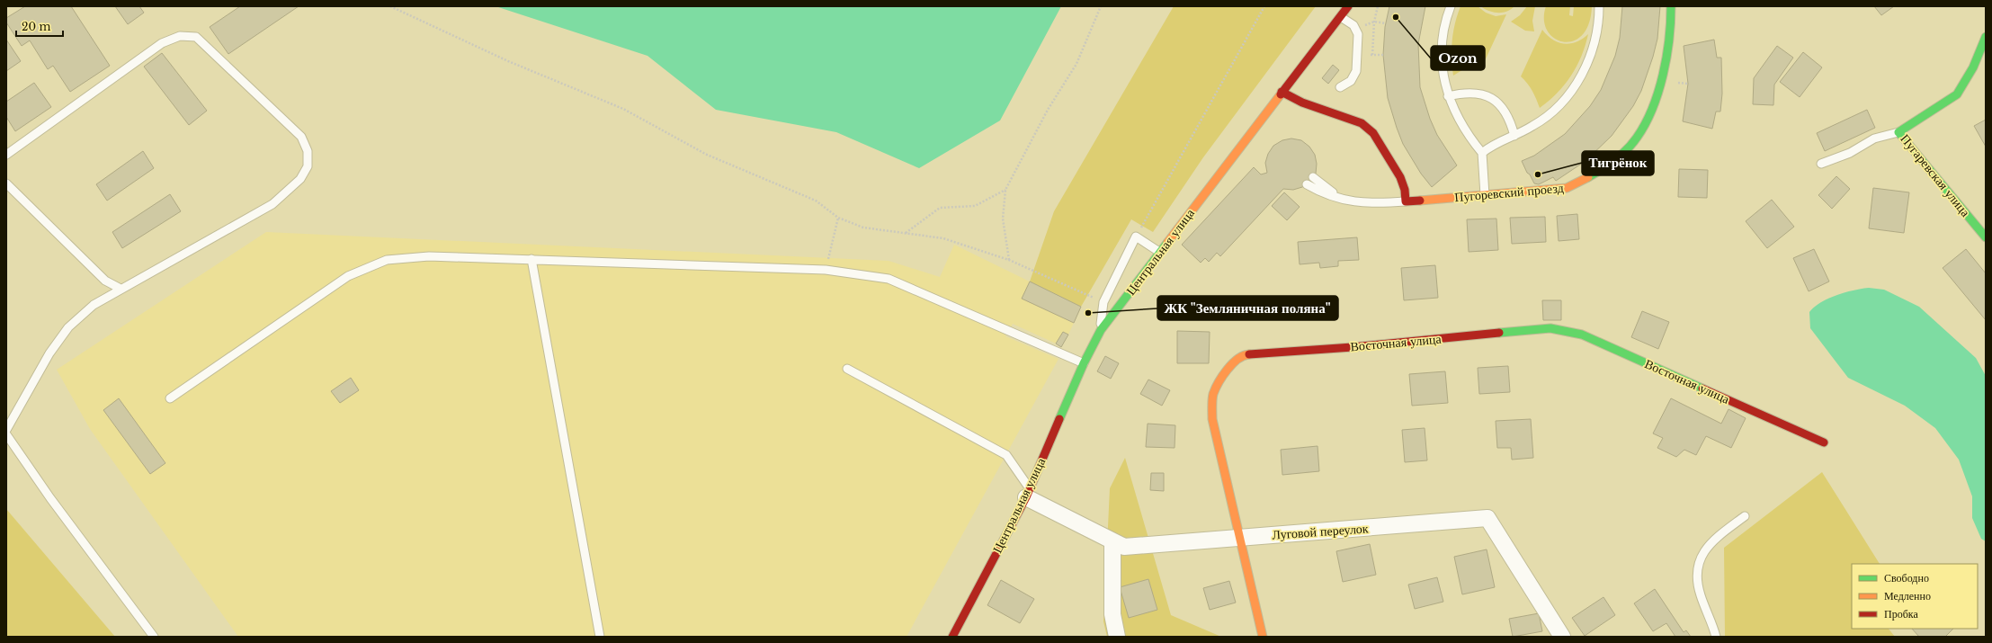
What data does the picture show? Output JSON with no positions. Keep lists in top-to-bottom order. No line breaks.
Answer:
{"streets":{"street":["Пугаревская улица","Пугоревский проезд","Центральная улица","Восточная улица","Луговой переулок"]},"crossings":[["Центральная улица","Луговой переулок"],["Восточная улица","Луговой переулок"]],"places":["Ozon","Тигрёнок","ЖК \"Земляничная поляна\""],"legend":["Свободно","Медленно","Пробка"],"scale_bar":"20 m"}
